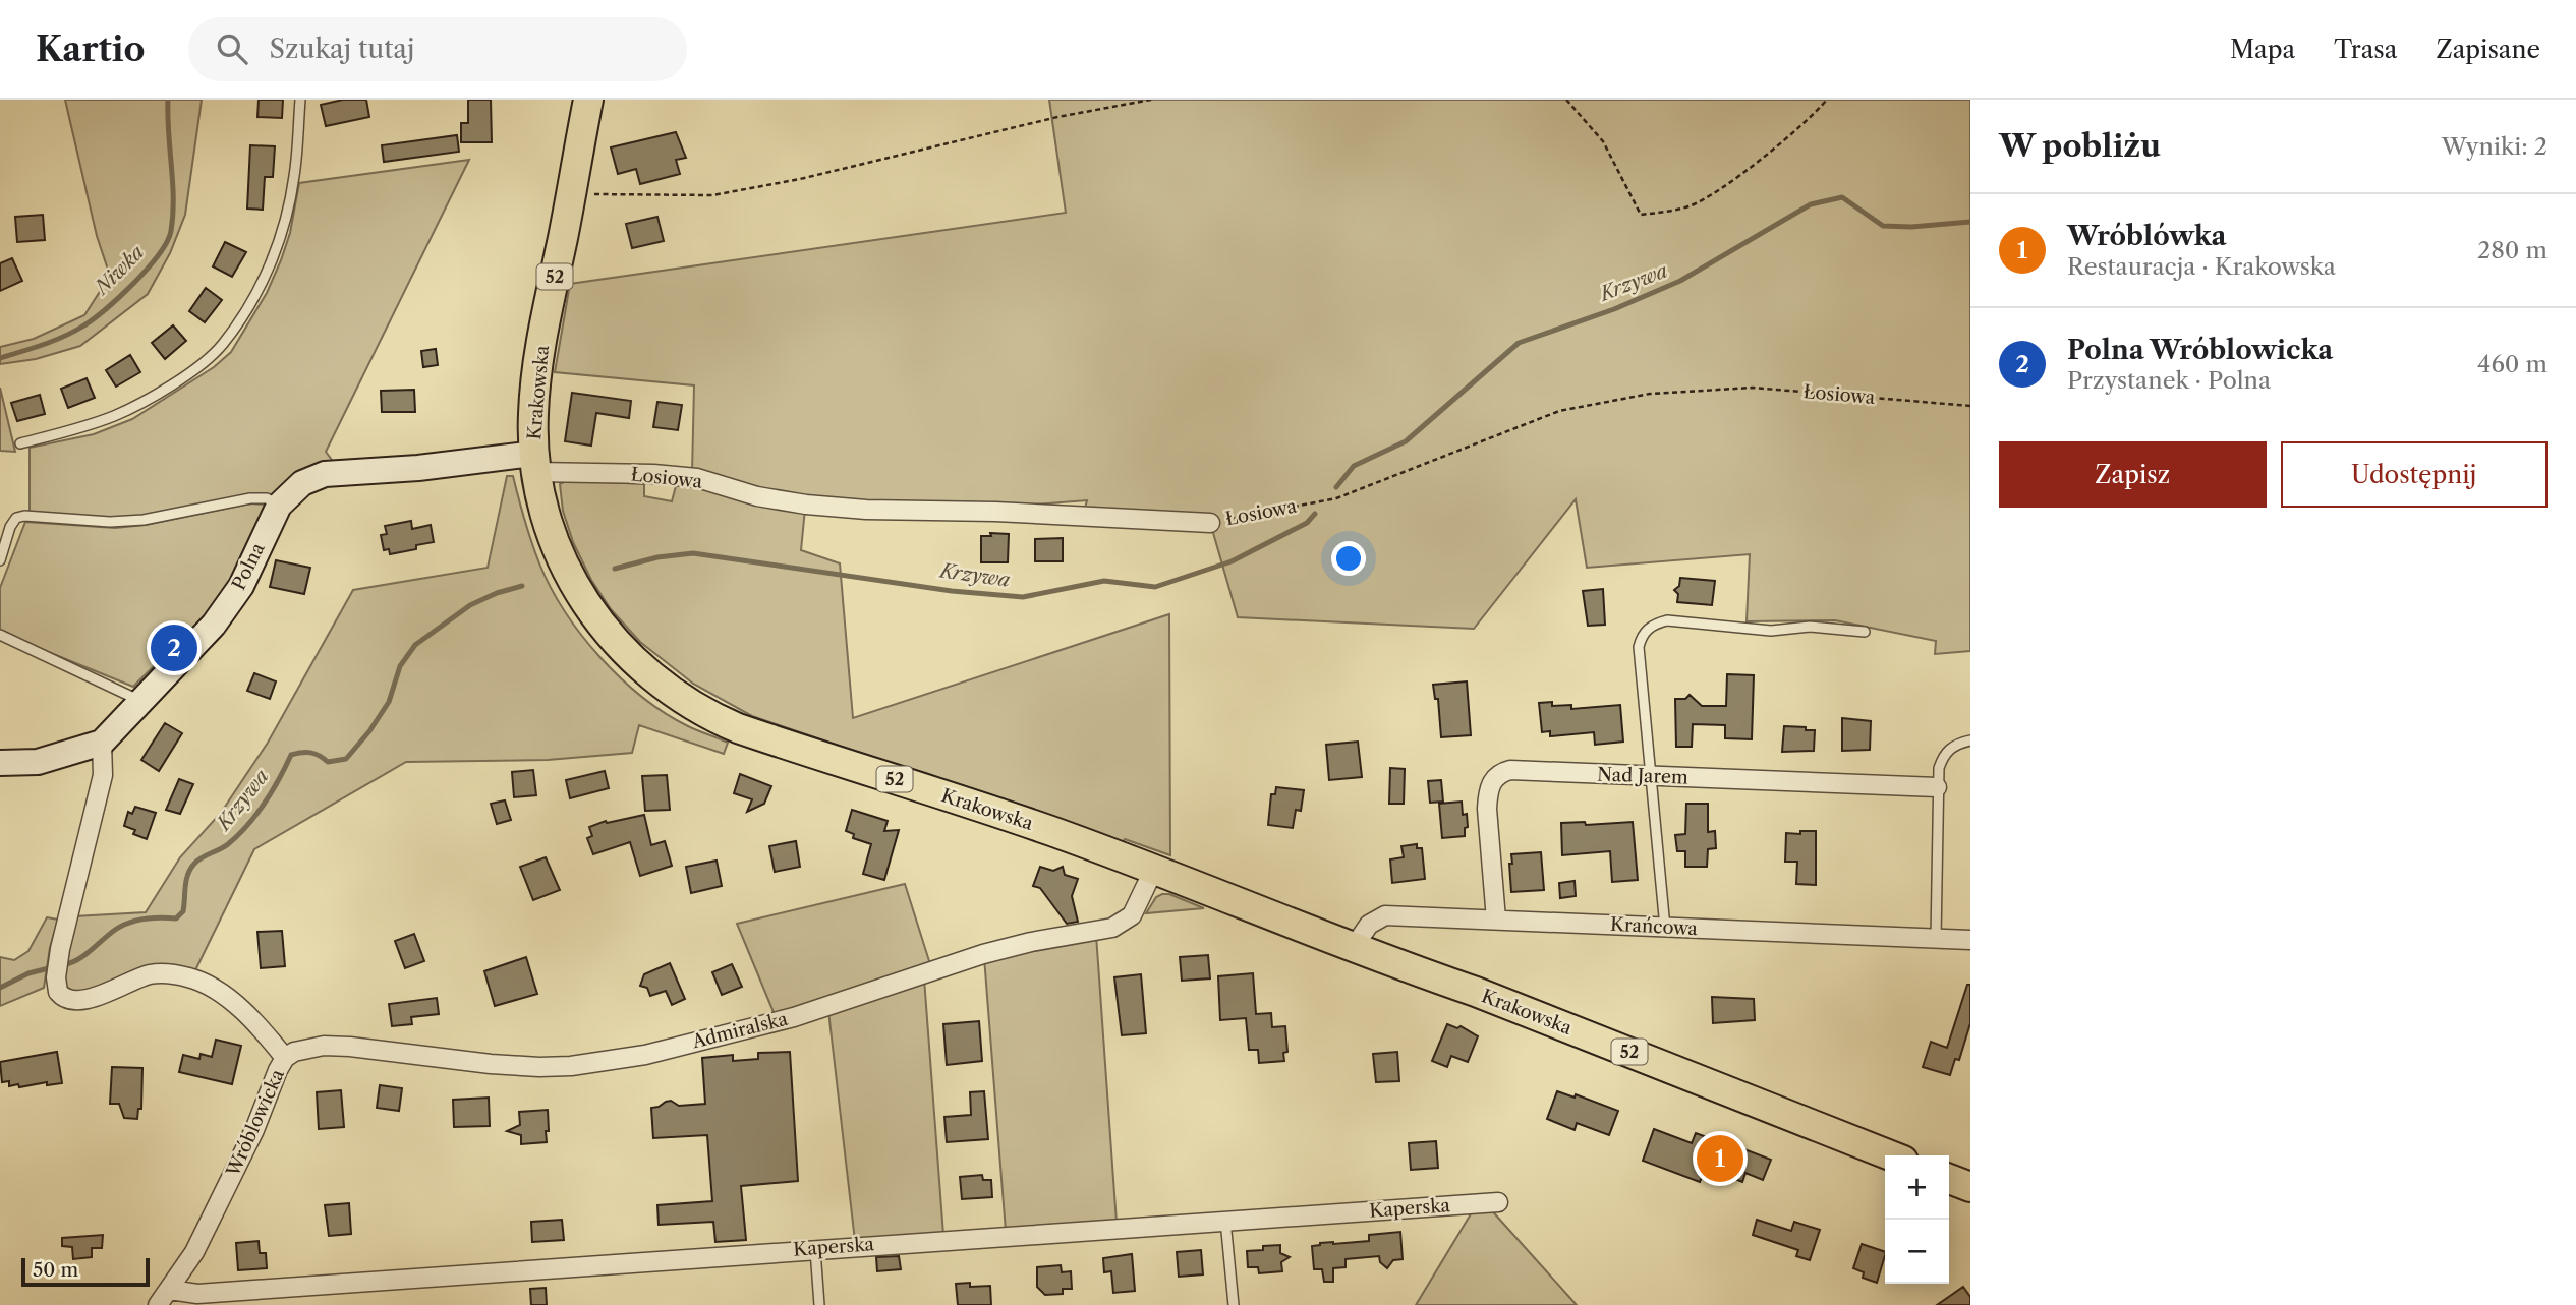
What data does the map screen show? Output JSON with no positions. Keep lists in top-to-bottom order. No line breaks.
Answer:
{"streets":{"main road":["52","Krakowska"],"street":["Łosiowa","Polna","Nad Jarem","Krańcowa","Admiralska","Wróblowicka","Kaperska"]},"crossings":[["Krakowska","Łosiowa"],["Krakowska","Polna"],["Krakowska","Krańcowa"],["Krakowska","Admiralska"],["Łosiowa","Polna"],["Polna","Wróblowicka"],["Nad Jarem","Krańcowa"],["Admiralska","Wróblowicka"],["Wróblowicka","Kaperska"]],"water":["Niwka","Krzywa"],"scale_bar":"50 m","page":{"header":"Kartio","search":"Szukaj tutaj","nav":["Mapa","Trasa","Zapisane"],"heading":["W pobliżu","Wyniki: 2"],"list":[{"mark":"1","name":"Wróblówka","note":"Restauracja · Krakowska","value":"280 m"},{"mark":"2","name":"Polna Wróblowicka","note":"Przystanek · Polna","value":"460 m"}],"buttons":["Zapisz","Udostępnij"],"pins":["2","1"],"map_buttons":["+","−"],"scale":"50 m"}}
